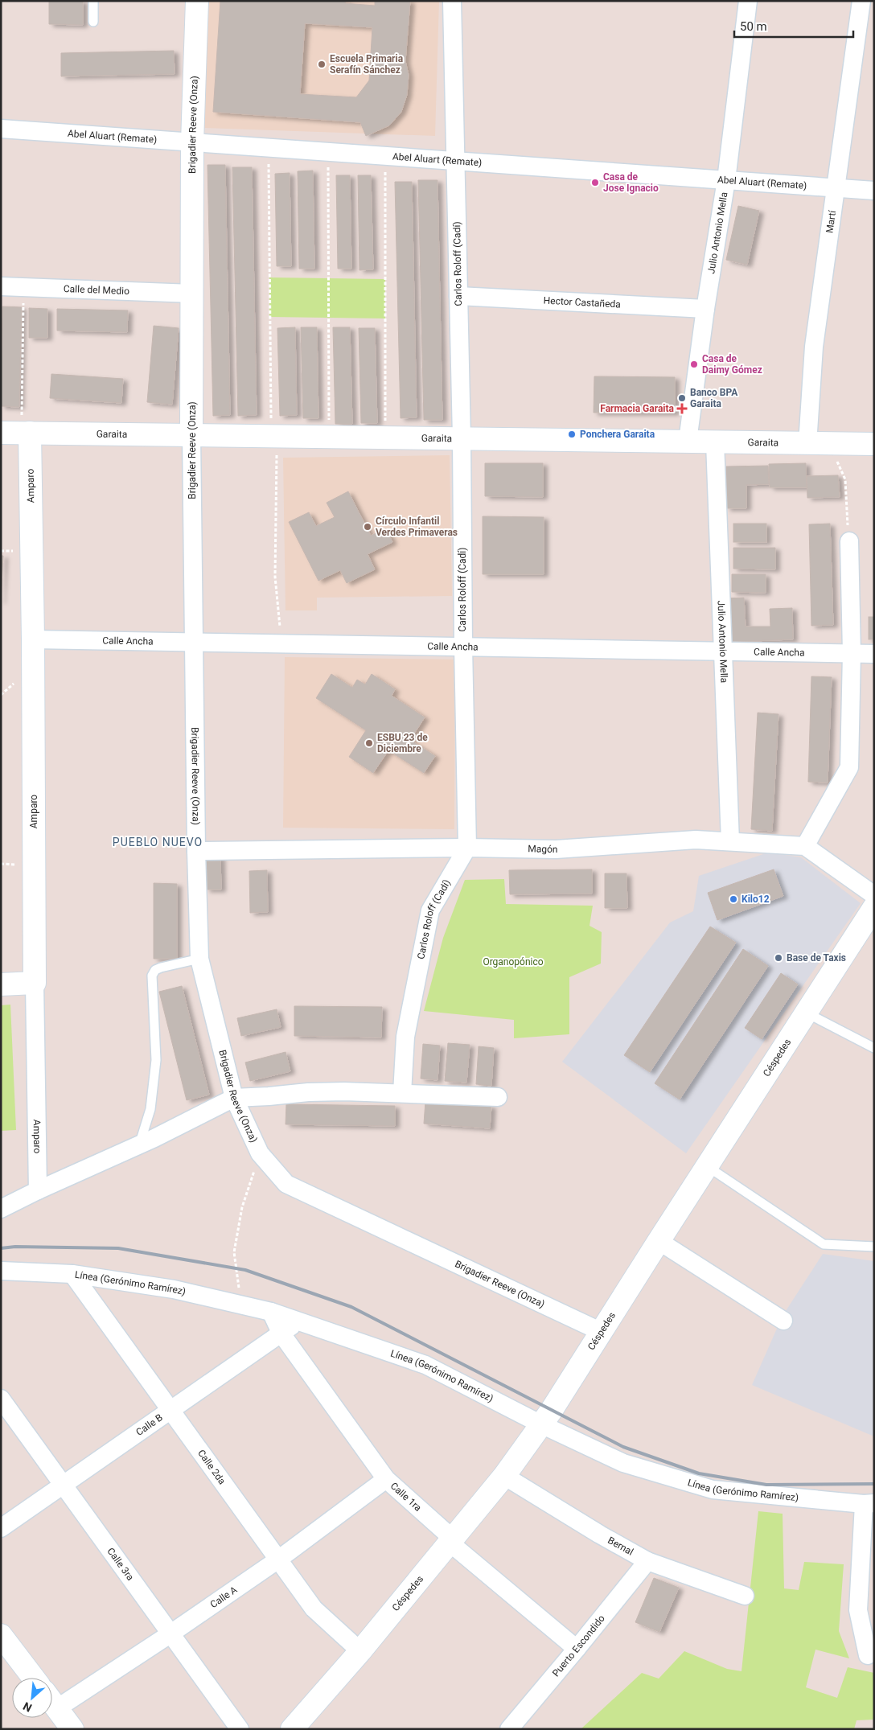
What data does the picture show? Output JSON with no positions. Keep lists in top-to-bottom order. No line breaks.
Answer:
{"streets":{"street":["Brigadier Reeve (Onza)","Abel Aluart (Remate)","Martí","Julio Antonio Mella","Carlos Roloff (Cadí)","Calle del Medio","Hector Castañeda","Garaita","Amparo","Calle Ancha","Magón","Céspedes","Línea (Gerónimo Ramírez)","Calle B","Calle 2da","Calle 1ra","Bernal","Calle 3ra","Calle A","Puerto Escondido"]},"crossings":[["Brigadier Reeve (Onza)","Abel Aluart (Remate)"],["Brigadier Reeve (Onza)","Calle del Medio"],["Brigadier Reeve (Onza)","Garaita"],["Brigadier Reeve (Onza)","Calle Ancha"],["Brigadier Reeve (Onza)","Magón"],["Brigadier Reeve (Onza)","Céspedes"],["Abel Aluart (Remate)","Martí"],["Abel Aluart (Remate)","Julio Antonio Mella"],["Abel Aluart (Remate)","Carlos Roloff (Cadí)"],["Martí","Garaita"],["Julio Antonio Mella","Hector Castañeda"],["Julio Antonio Mella","Garaita"],["Julio Antonio Mella","Calle Ancha"],["Julio Antonio Mella","Magón"],["Carlos Roloff (Cadí)","Hector Castañeda"],["Carlos Roloff (Cadí)","Garaita"],["Carlos Roloff (Cadí)","Calle Ancha"],["Carlos Roloff (Cadí)","Magón"],["Garaita","Amparo"],["Amparo","Calle Ancha"],["Céspedes","Línea (Gerónimo Ramírez)"],["Céspedes","Calle 2da"],["Céspedes","Calle 1ra"],["Céspedes","Bernal"],["Línea (Gerónimo Ramírez)","Calle B"],["Línea (Gerónimo Ramírez)","Calle 2da"],["Línea (Gerónimo Ramírez)","Calle 1ra"],["Calle B","Calle 2da"],["Calle B","Calle 1ra"],["Calle B","Calle 3ra"],["Calle 2da","Calle A"],["Calle 1ra","Calle A"],["Calle 1ra","Puerto Escondido"],["Bernal","Puerto Escondido"],["Calle 3ra","Calle A"]],"districts":["PUEBLO NUEVO"],"parks":["Organopónico"],"places":{"other":["Escuela Primaria Serafín Sánchez","Casa de Jose Ignacio","Casa de Daimy Gómez","Banco BPA Garaita","Ponchera Garaita","Círculo Infantil Verdes Primaveras","ESBU 23 de Diciembre","Kilo12","Base de Taxis"],"health":["Farmacia Garaita"]},"scale_bar":"50 m","north":"bottom left"}
